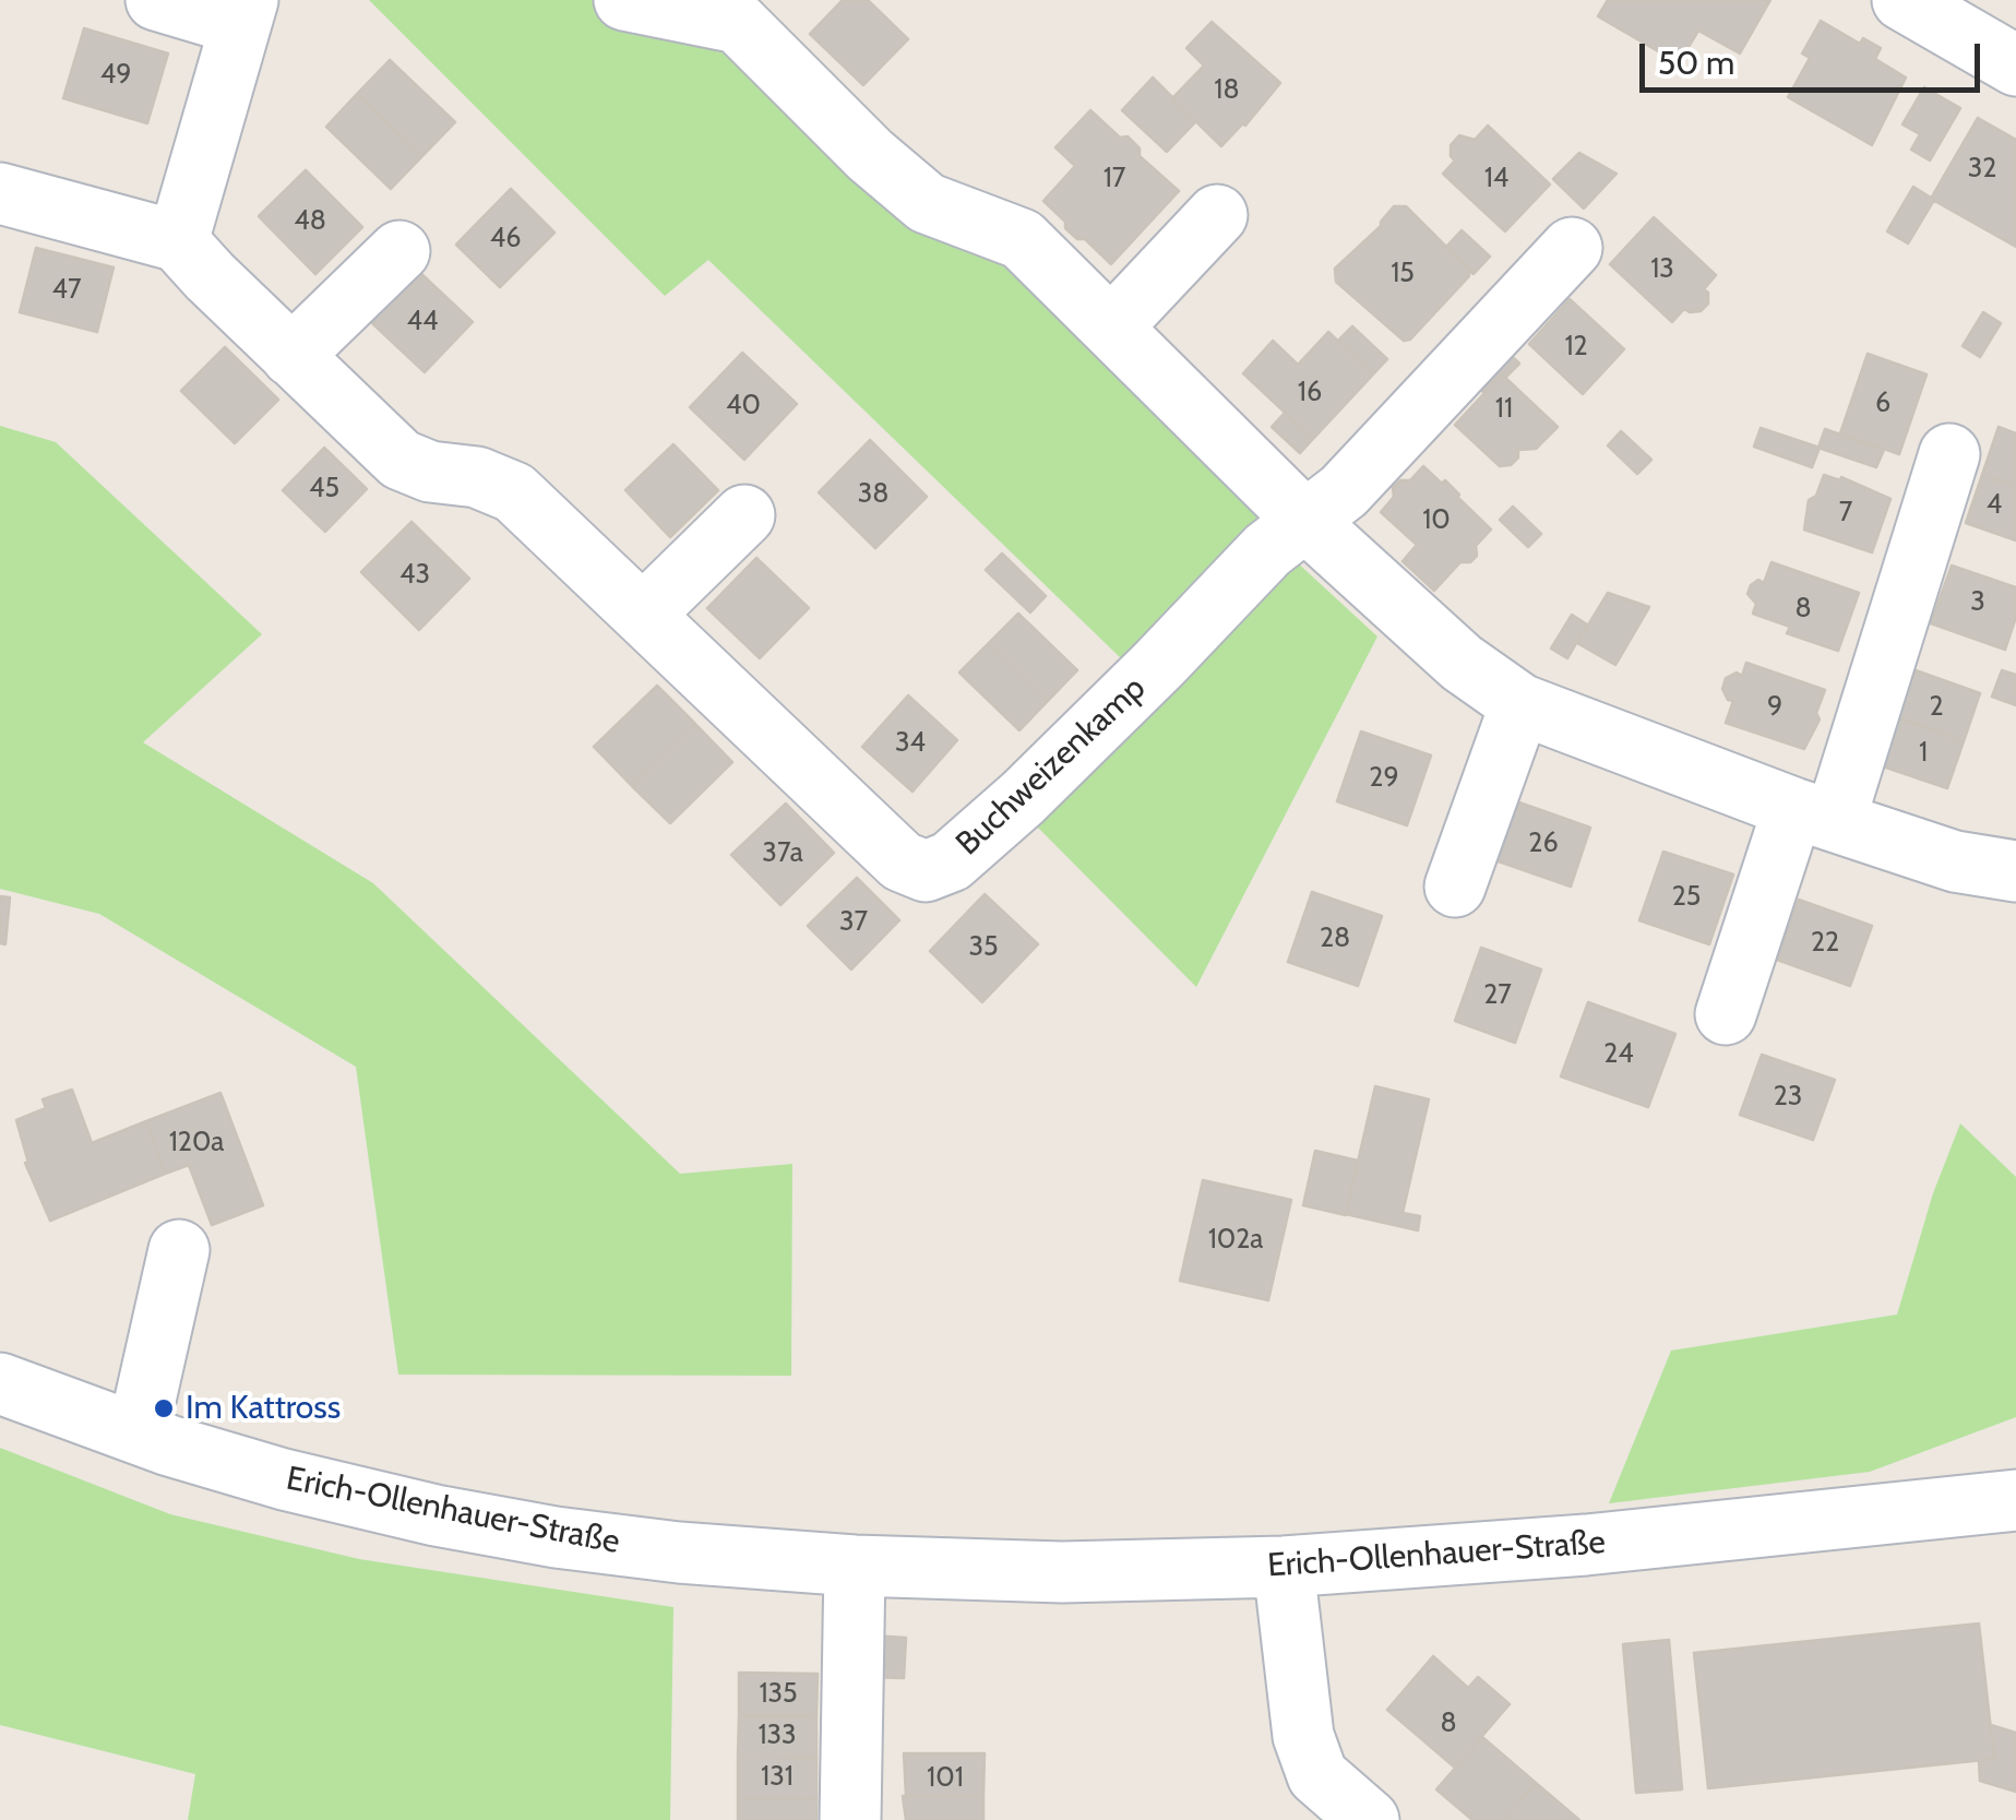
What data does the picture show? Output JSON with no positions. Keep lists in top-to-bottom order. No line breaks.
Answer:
{"streets":{"street":["Buchweizenkamp","Erich-Ollenhauer-Straße"]},"places":["Im Kattross"],"house_numbers":["49","18","32","17","14","48","46","13","15","47","44","12","16","6","40","11","45","38","4","7","10","43","3","8","9","2","34","1","29","26","37a","25","37","28","22","35","27","24","23","120a","102a","135","8","133","131","101"],"scale_bar":"50 m"}
